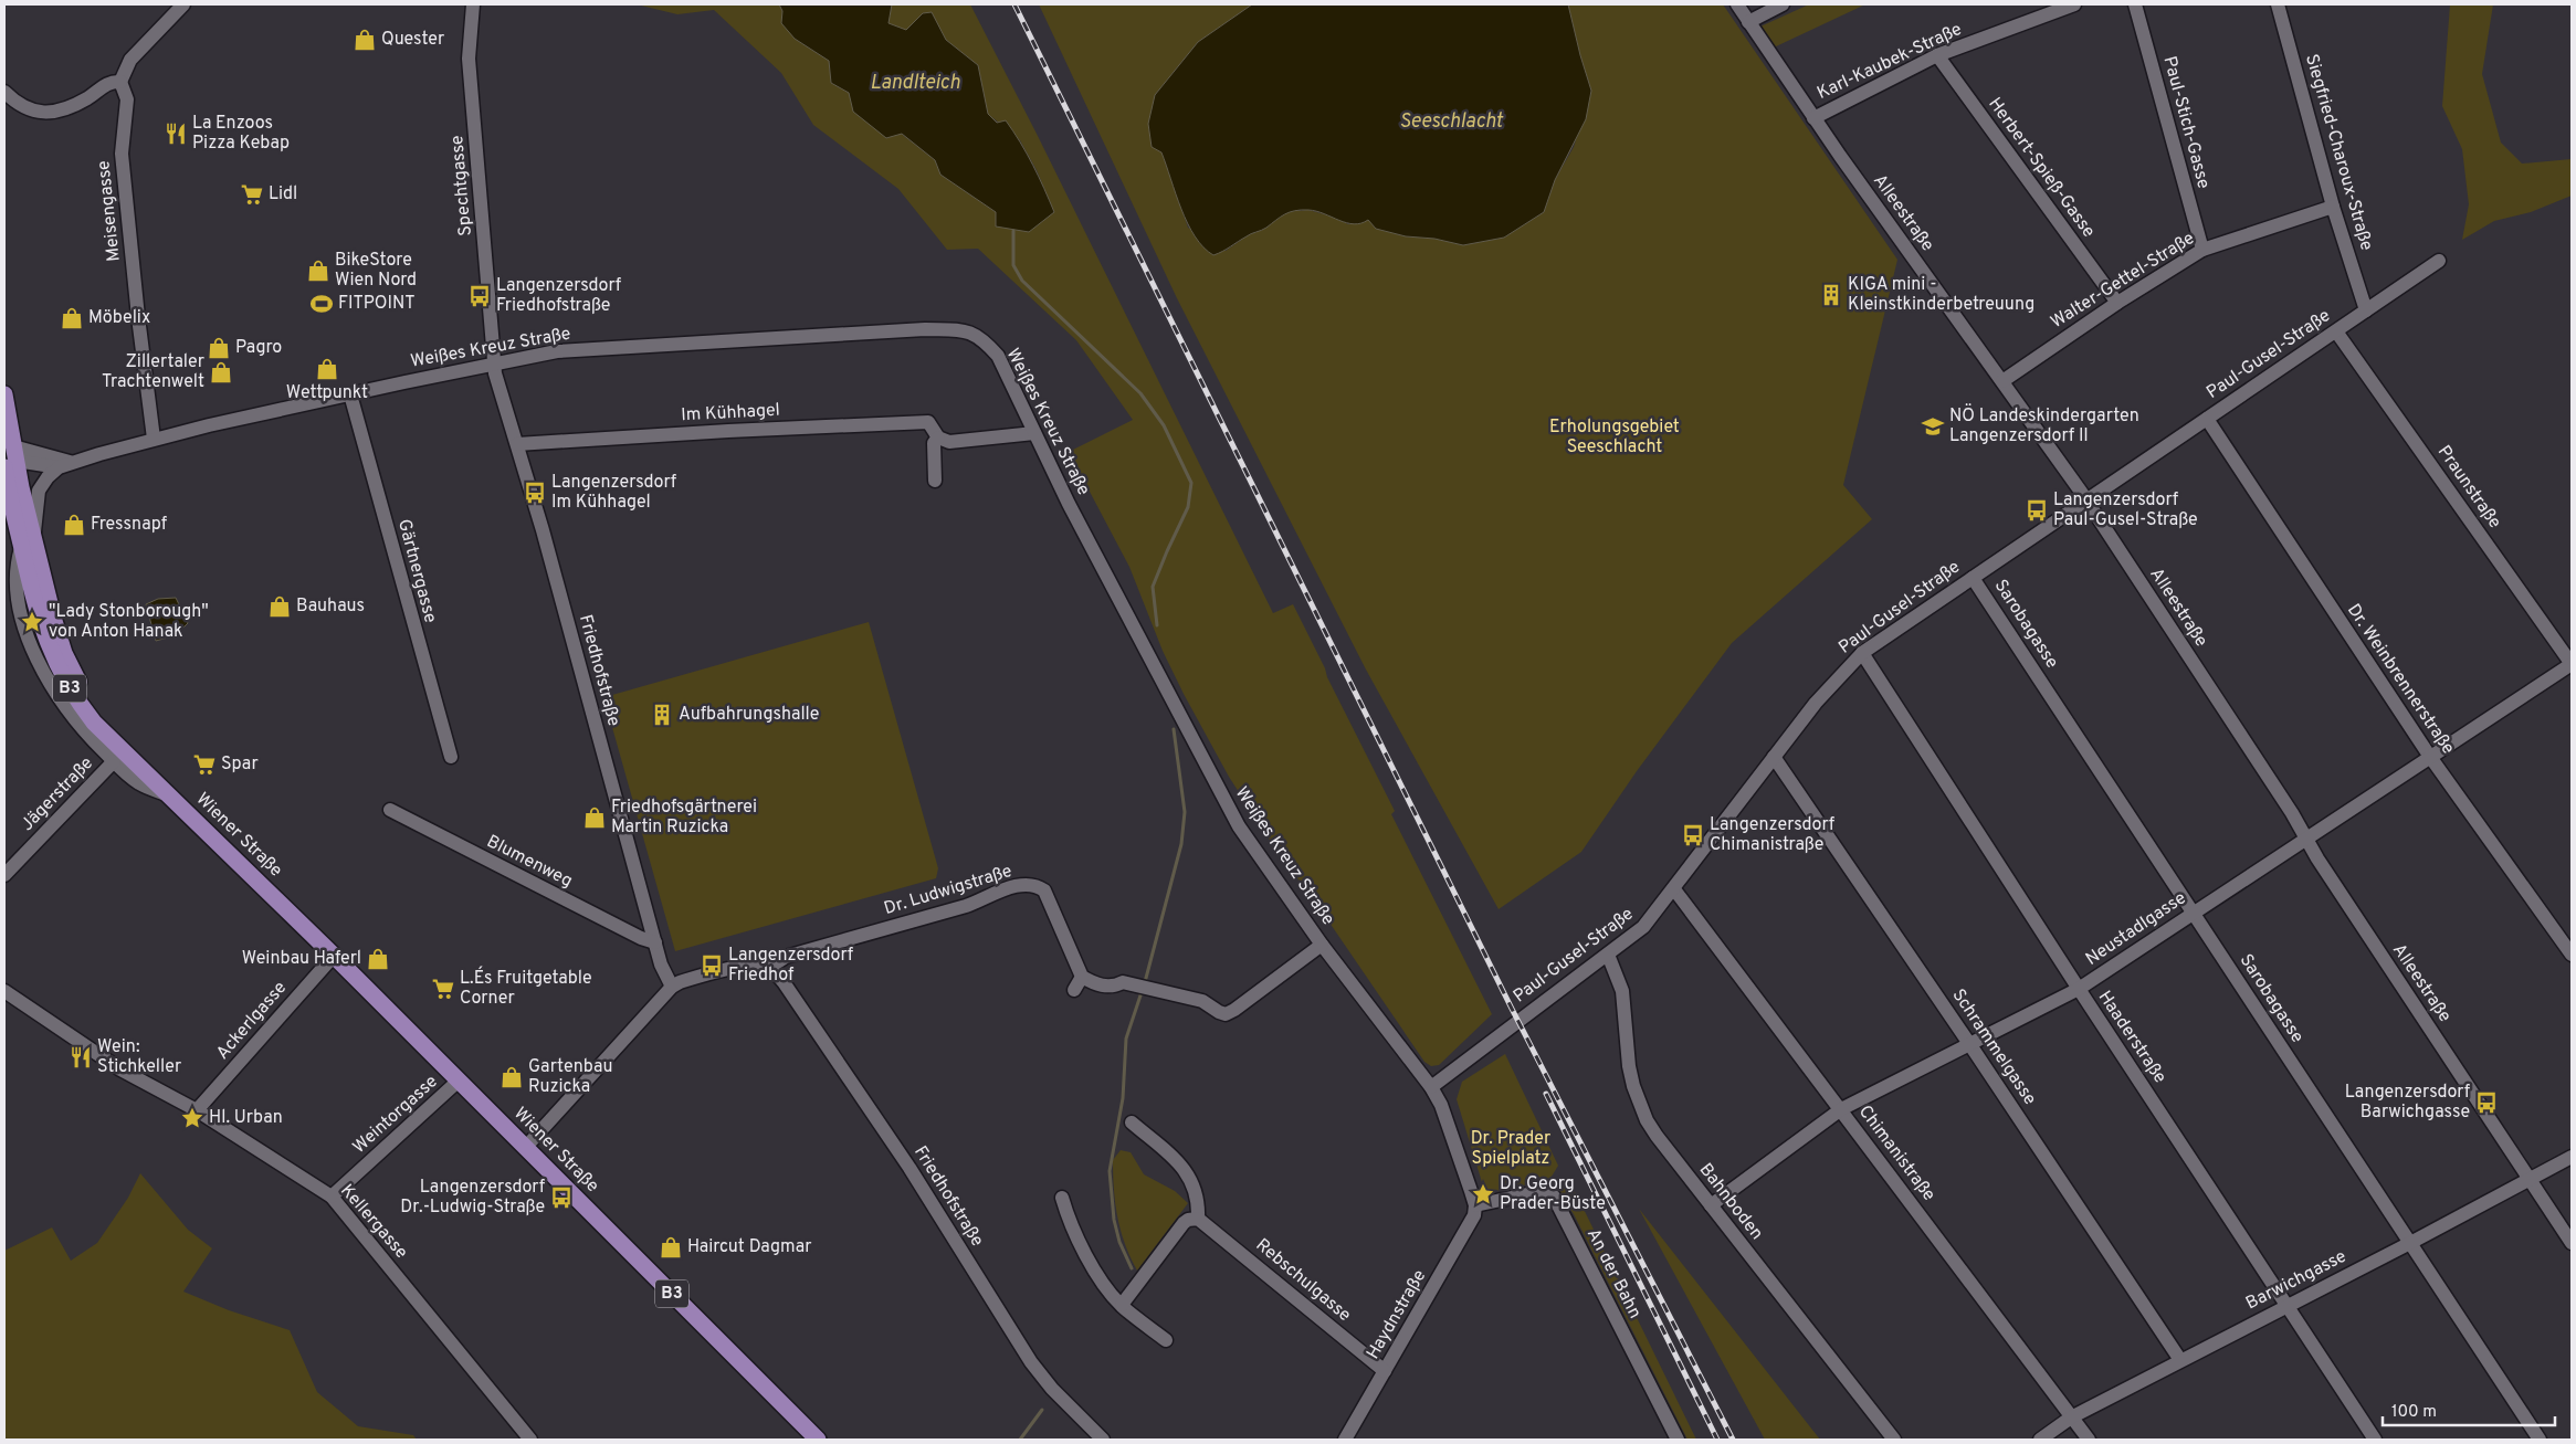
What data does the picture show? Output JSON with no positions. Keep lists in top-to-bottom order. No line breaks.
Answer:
{"streets":{"main road":["B3","Wiener Straße"],"street":["Karl-Kaubek-Straße","Paul-Stich-Gasse","Siegfried-Charoux-Straße","Herbert-Spieß-Gasse","Spechtgasse","Meisengasse","Alleestraße","Walter-Gettel-Straße","Weißes Kreuz Straße","Paul-Gusel-Straße","Im Kühhagel","Praunstraße","Gärtnergasse","Sarobagasse","Friedhofstraße","Dr. Weinbrennerstraße","Jägerstraße","Blumenweg","Dr. Ludwigstraße","Neustadlgasse","Ackerlgasse","Haaderstraße","Schrammelgasse","Weintorgasse","Chimanistraße","Bahnboden","Kellergasse","An der Bahn","Rebschulgasse","Barwichgasse","Haydnstraße"]},"crossings":[["Karl-Kaubek-Straße","Herbert-Spieß-Gasse"],["Karl-Kaubek-Straße","Alleestraße"],["Paul-Stich-Gasse","Walter-Gettel-Straße"],["Siegfried-Charoux-Straße","Walter-Gettel-Straße"],["Siegfried-Charoux-Straße","Paul-Gusel-Straße"],["Herbert-Spieß-Gasse","Walter-Gettel-Straße"],["Spechtgasse","Weißes Kreuz Straße"],["Spechtgasse","Friedhofstraße"],["Meisengasse","Weißes Kreuz Straße"],["Alleestraße","Walter-Gettel-Straße"],["Alleestraße","Paul-Gusel-Straße"],["Alleestraße","Neustadlgasse"],["Alleestraße","Barwichgasse"],["Weißes Kreuz Straße","Paul-Gusel-Straße"],["Weißes Kreuz Straße","Gärtnergasse"],["Weißes Kreuz Straße","Friedhofstraße"],["Weißes Kreuz Straße","Wiener Straße"],["Weißes Kreuz Straße","An der Bahn"],["Weißes Kreuz Straße","Haydnstraße"],["Paul-Gusel-Straße","Praunstraße"],["Paul-Gusel-Straße","Sarobagasse"],["Paul-Gusel-Straße","Dr. Weinbrennerstraße"],["Paul-Gusel-Straße","Haaderstraße"],["Paul-Gusel-Straße","Schrammelgasse"],["Paul-Gusel-Straße","Chimanistraße"],["Paul-Gusel-Straße","Bahnboden"],["Im Kühhagel","Friedhofstraße"],["Praunstraße","Neustadlgasse"],["Sarobagasse","Neustadlgasse"],["Sarobagasse","Barwichgasse"],["Friedhofstraße","Blumenweg"],["Friedhofstraße","Dr. Ludwigstraße"],["Dr. Weinbrennerstraße","Neustadlgasse"],["Jägerstraße","Wiener Straße"],["Wiener Straße","Ackerlgasse"],["Wiener Straße","Weintorgasse"],["Neustadlgasse","Haaderstraße"],["Neustadlgasse","Schrammelgasse"],["Neustadlgasse","Chimanistraße"],["Neustadlgasse","Bahnboden"],["Ackerlgasse","Kellergasse"],["Haaderstraße","Barwichgasse"],["Schrammelgasse","Barwichgasse"],["Weintorgasse","Kellergasse"],["Chimanistraße","Barwichgasse"],["An der Bahn","Haydnstraße"],["Rebschulgasse","Haydnstraße"]],"water":["Landlteich","Seeschlacht"],"parks":["Erholungsgebiet Seeschlacht","Dr. Prader Spielplatz"],"places":{"shop":["Quester","BikeStore Wien Nord","Möbelix","Pagro","Wettpunkt","Zillertaler Trachtenwelt","Fressnapf","Bauhaus","Friedhofsgärtnerei Martin Ruzicka","Weinbau Haferl","Gartenbau Ruzicka","Haircut Dagmar"],"restaurant":["La Enzoos Pizza Kebap","Wein: Stichkeller"],"supermarket":["Lidl","Spar","L.E´s Fruitgetable Corner"],"building":["KIGA mini - Kleinstkinderbetreuung","Aufbahrungshalle"],"bus stop":["Langenzersdorf Friedhofstraße","Langenzersdorf Im Kühhagel","Langenzersdorf Paul-Gusel-Straße","Langenzersdorf Chimanistraße","Langenzersdorf Friedhof","Langenzersdorf Barwichgasse","Langenzersdorf Dr.-Ludwig-Straße"],"sports":["FITPOINT"],"school or university":["NÖ Landeskindergarten Langenzersdorf II"],"place":["\"Lady Stonborough\" von Anton Hanak","Hl. Urban","Dr. Georg Prader-Büste"]},"scale_bar":"100 m"}
